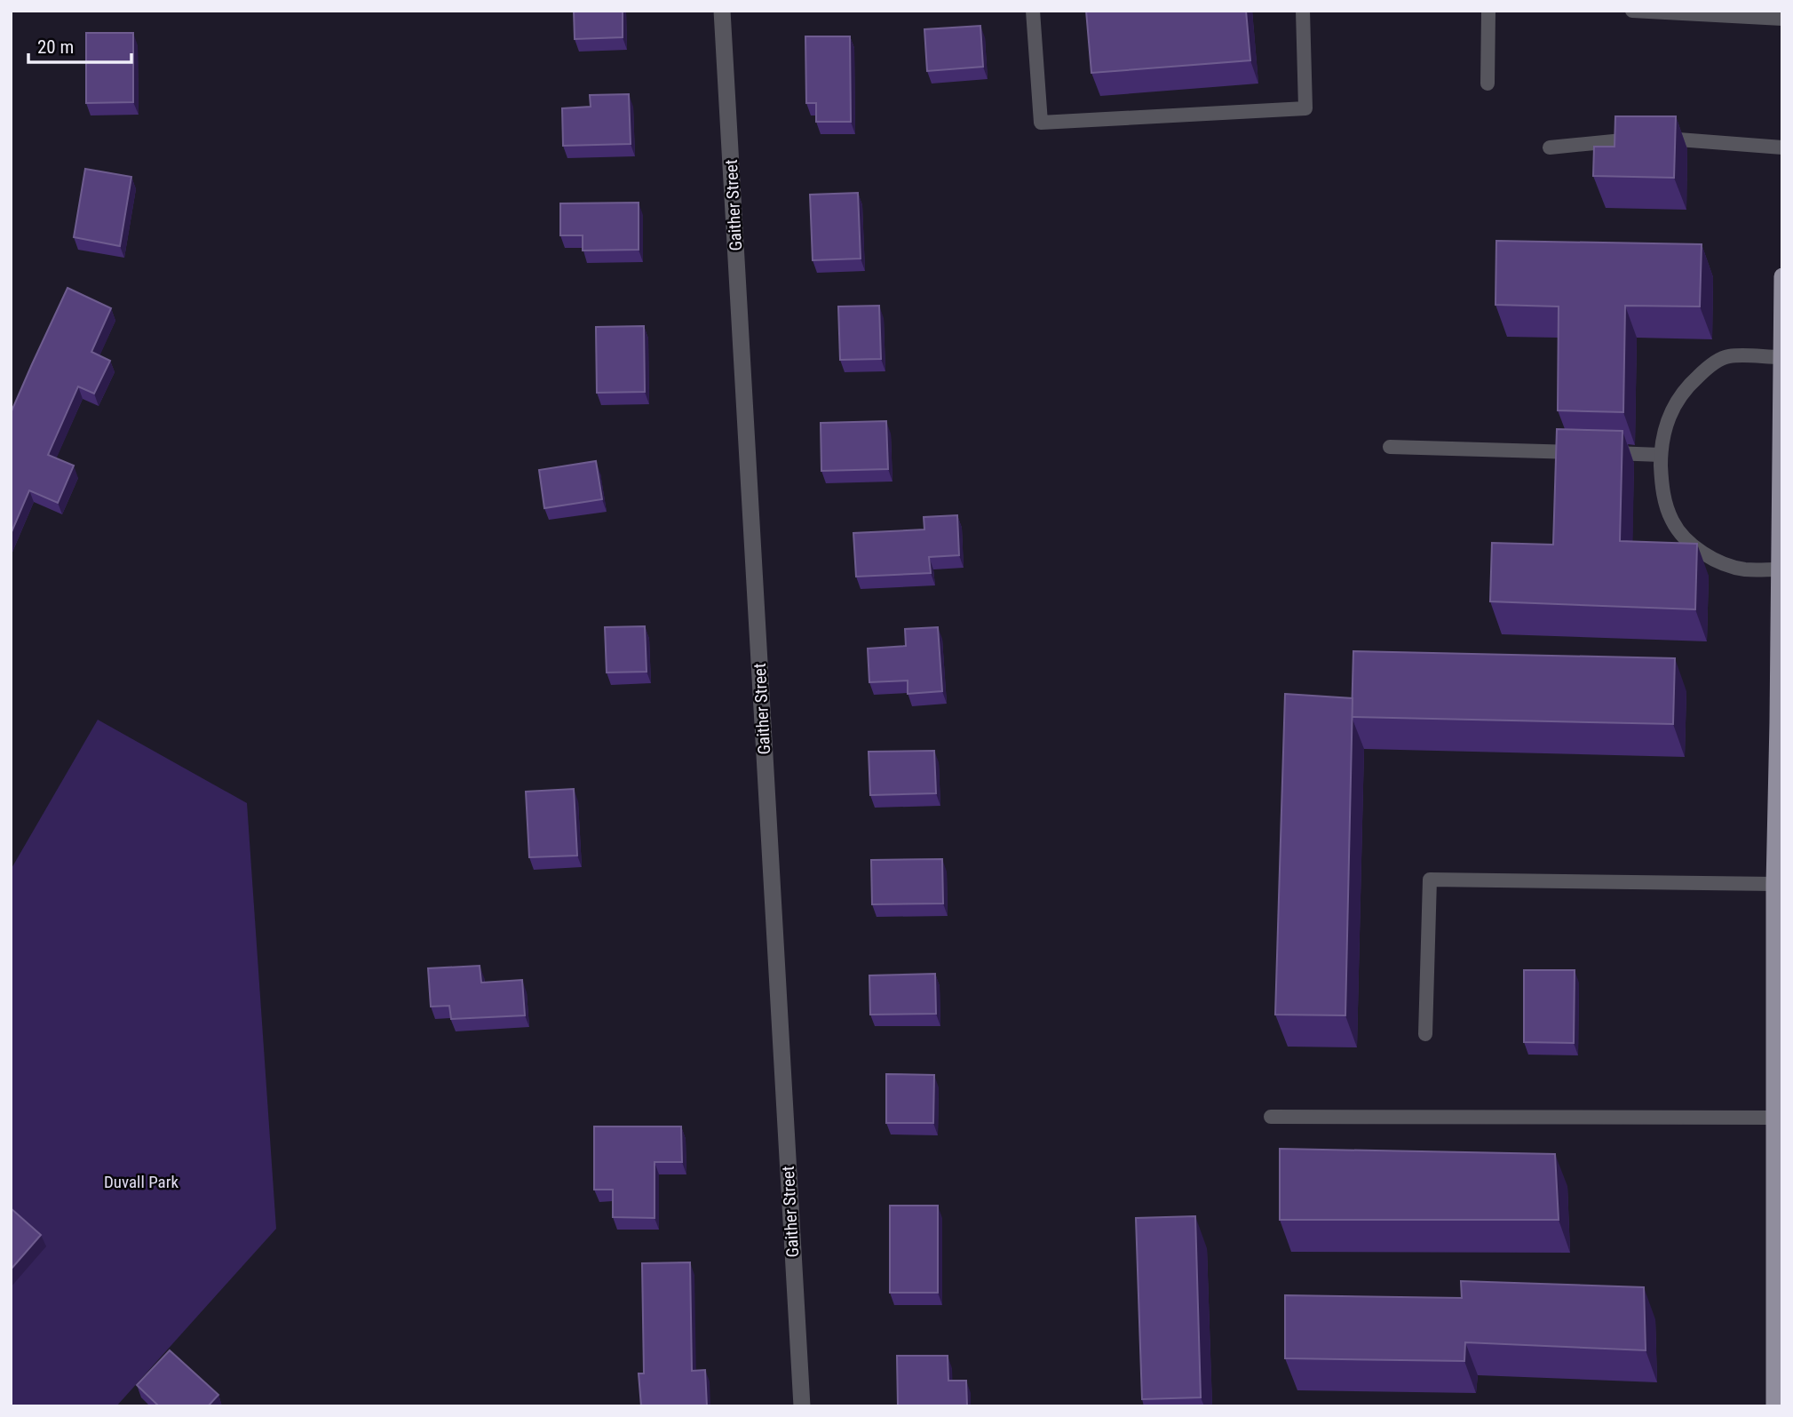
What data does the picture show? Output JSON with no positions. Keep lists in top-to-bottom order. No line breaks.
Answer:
{"streets":{"street":["Gaither Street"]},"parks":["Duvall Park"],"scale_bar":"20 m"}
